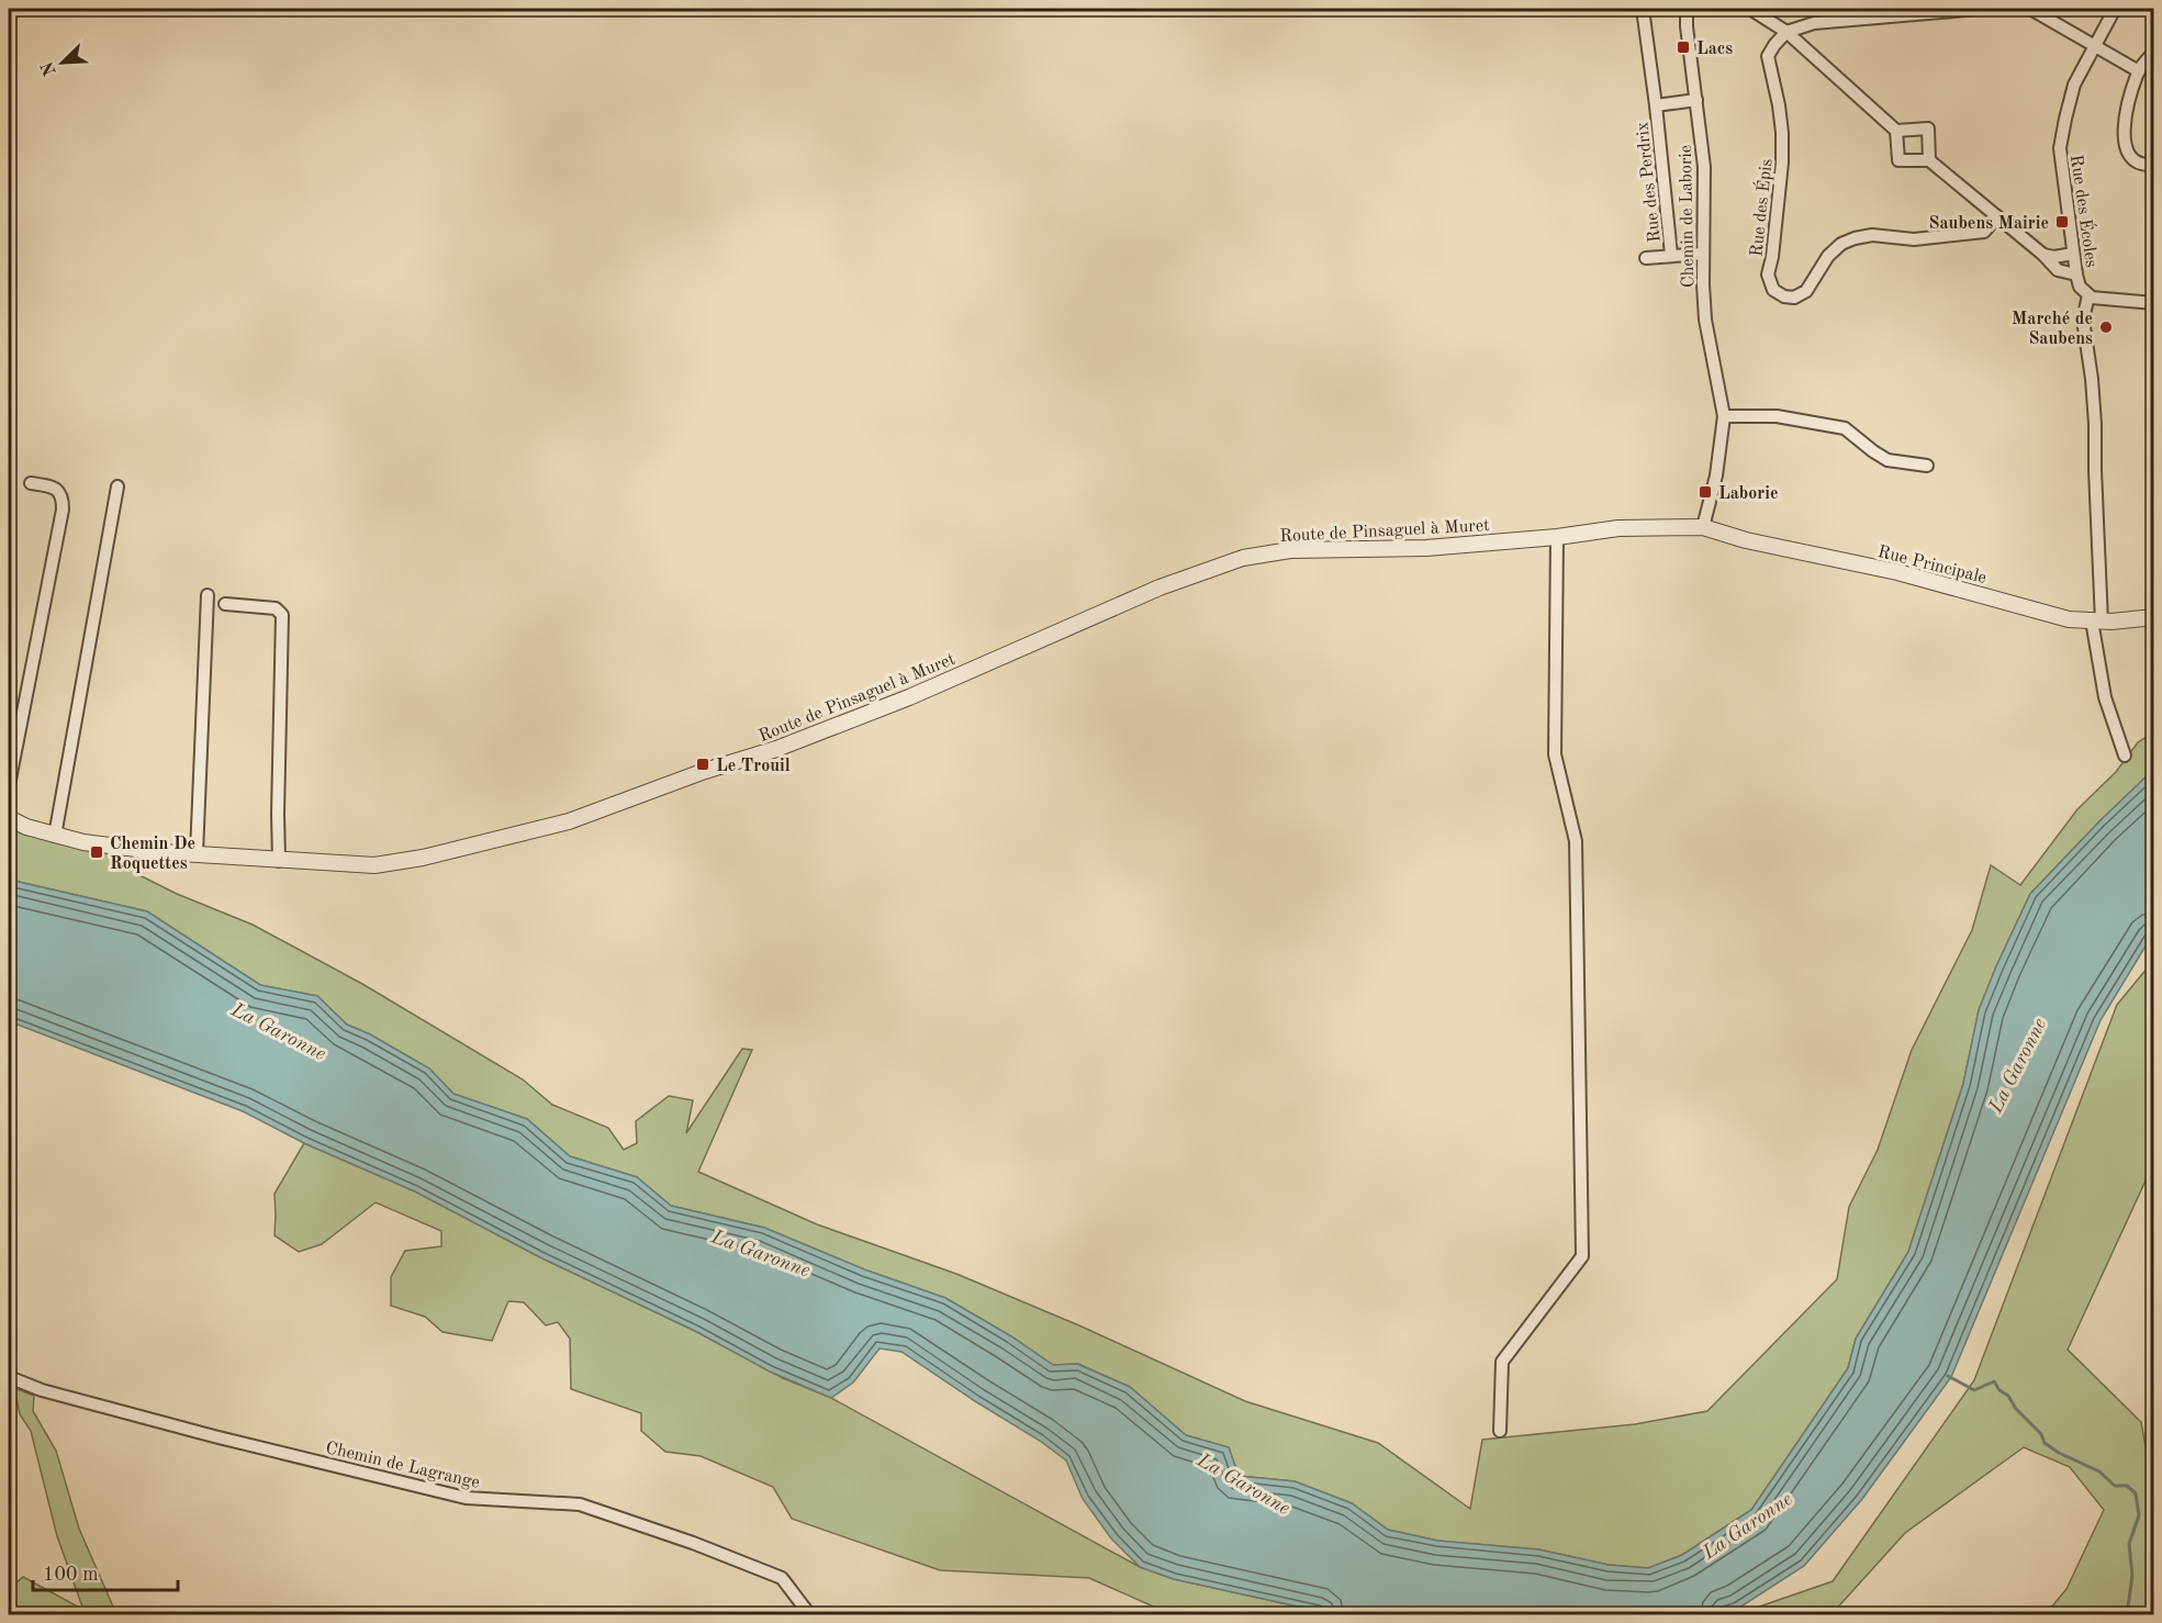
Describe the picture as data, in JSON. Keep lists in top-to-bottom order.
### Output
{
  "streets": {
    "street": [
      "Rue des Perdrix",
      "Rue des Épis",
      "Rue des Écoles",
      "Chemin de Laborie",
      "Route de Pinsaguel à Muret",
      "Rue Principale",
      "Chemin de Lagrange"
    ]
  },
  "crossings": [
    ["Rue des Perdrix", "Chemin de Laborie"],
    ["Rue des Écoles", "Rue Principale"],
    ["Chemin de Laborie", "Rue Principale"]
  ],
  "water": ["La Garonne"],
  "places": {
    "transit": [
      "Lacs",
      "Saubens Mairie",
      "Laborie",
      "Le Trouil",
      "Chemin De Roquettes"
    ],
    "other": ["Marché de Saubens"]
  },
  "scale_bar": "100 m",
  "north": "bottom left"
}
